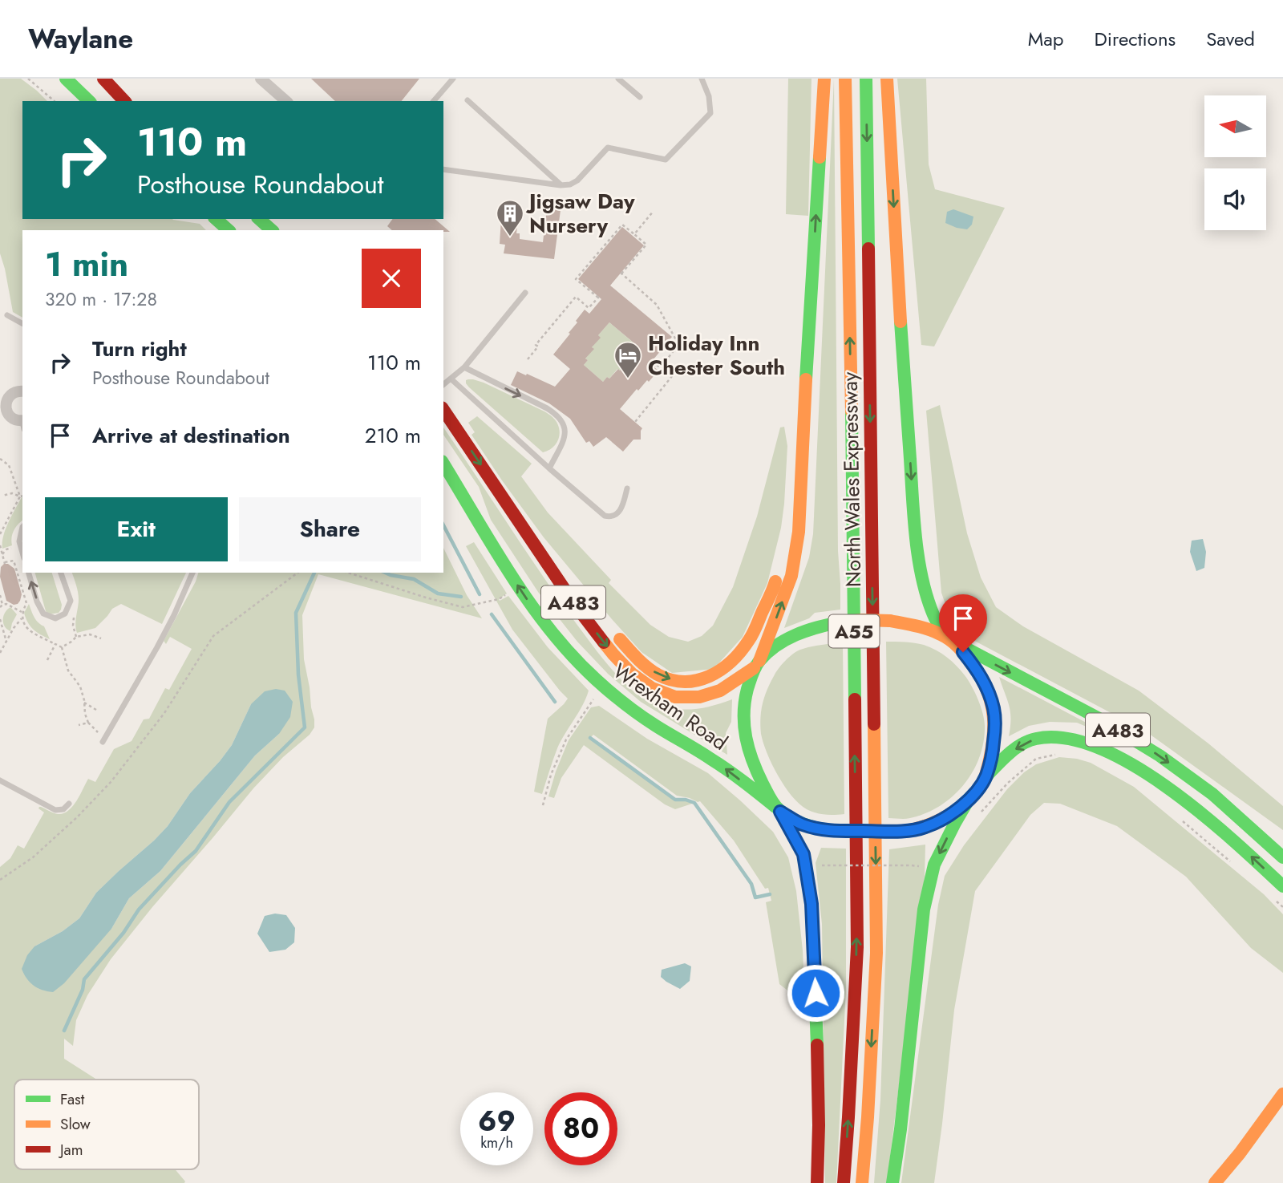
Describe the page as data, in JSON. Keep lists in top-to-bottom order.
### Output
{
  "streets": {
    "main road": [
      "North Wales Expressway",
      "A483",
      "A55",
      "Wrexham Road"
    ]
  },
  "crossings": [
    ["A483", "Wrexham Road"]
  ],
  "places": {
    "building": ["Jigsaw Day Nursery"],
    "hotel": ["Holiday Inn Chester South"]
  },
  "legend": ["Fast", "Slow", "Jam"],
  "north": "left",
  "page": {
    "header": "Waylane",
    "nav": ["Map", "Directions", "Saved"],
    "turn": ["110 m", "Posthouse Roundabout"],
    "heading": ["1 min", "320 m · 17:28"],
    "list": [
      {
        "name": "Turn right",
        "note": "Posthouse Roundabout",
        "value": "110 m"
      },
      {
        "name": "Arrive at destination",
        "value": "210 m"
      }
    ],
    "buttons": ["Exit", "Share"],
    "speed": "69 km/h",
    "limit": "80"
  }
}
